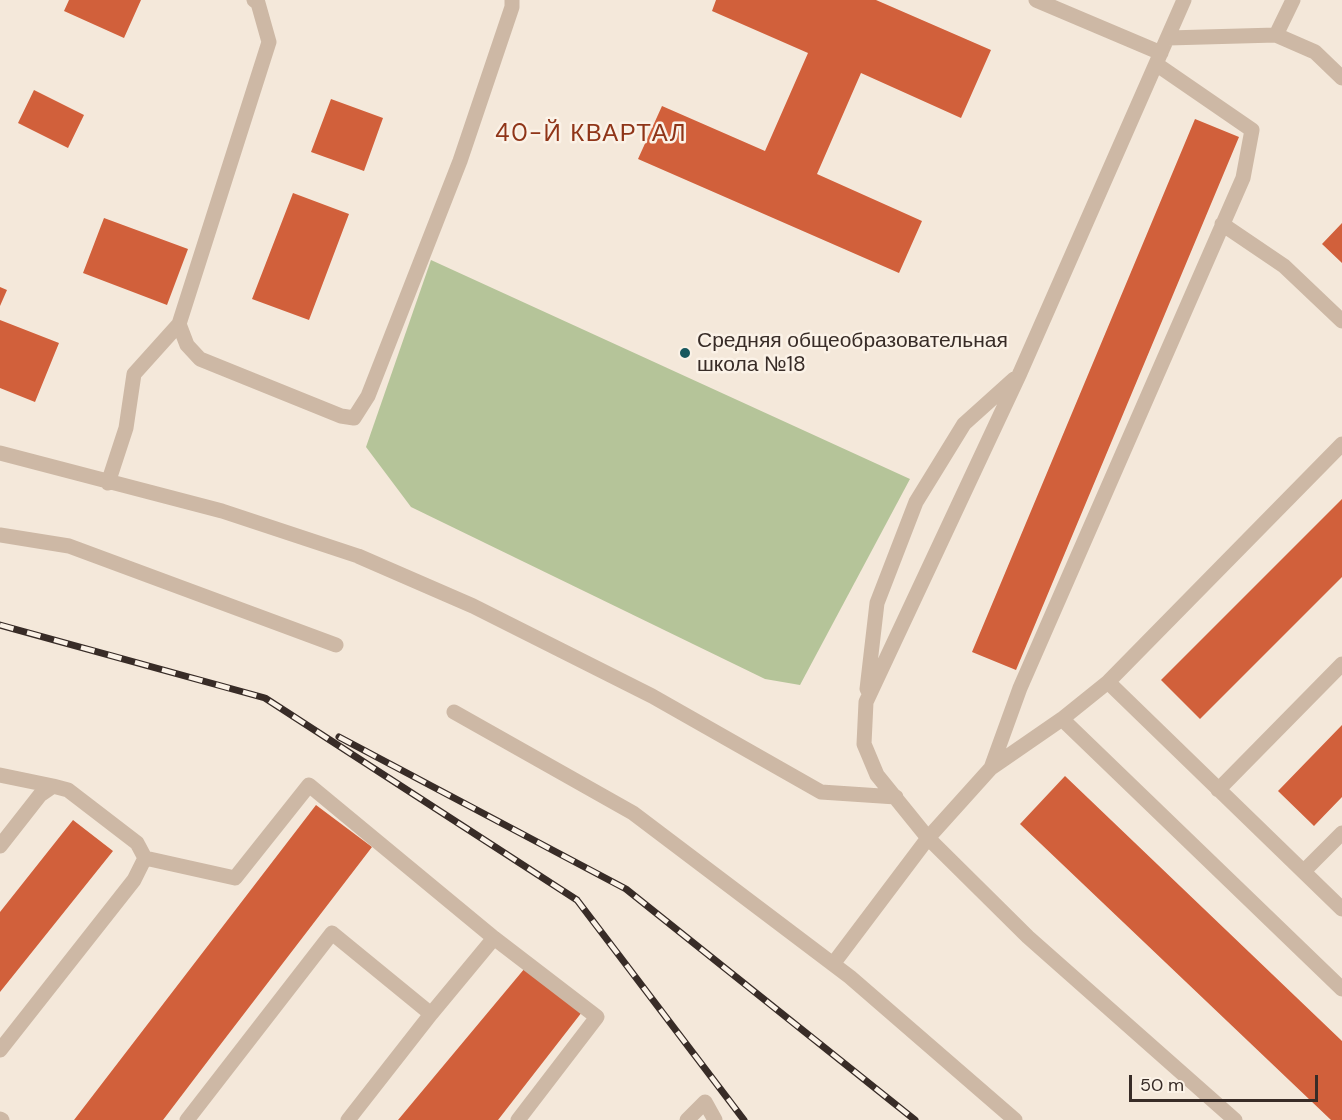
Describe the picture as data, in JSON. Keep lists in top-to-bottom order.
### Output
{
  "districts": ["40-Й КВАРТАЛ"],
  "places": ["Средняя общеобразовательная школа №18"],
  "scale_bar": "50 m"
}
